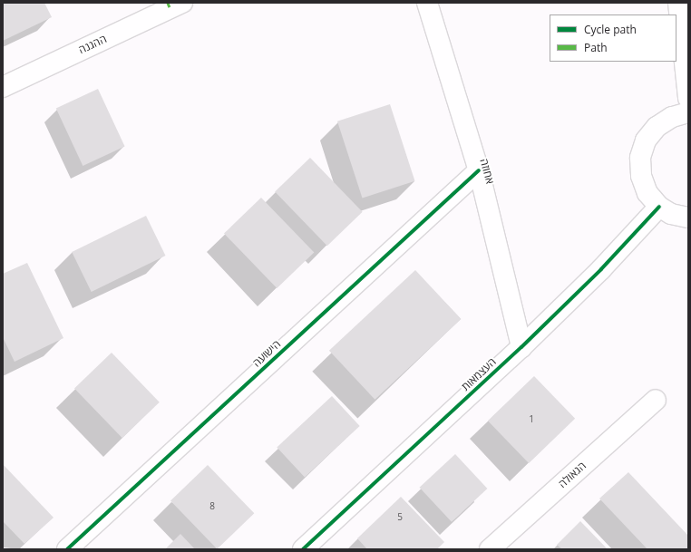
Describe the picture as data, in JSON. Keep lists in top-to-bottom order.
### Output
{
  "streets": {
    "street": [
      "ההגנה",
      "אחוזה",
      "הישועה",
      "העצמאות",
      "הגאולה"
    ]
  },
  "crossings": [
    ["אחוזה", "הישועה"],
    ["אחוזה", "העצמאות"]
  ],
  "house_numbers": ["1", "8", "5"],
  "legend": ["Cycle path", "Path"]
}
